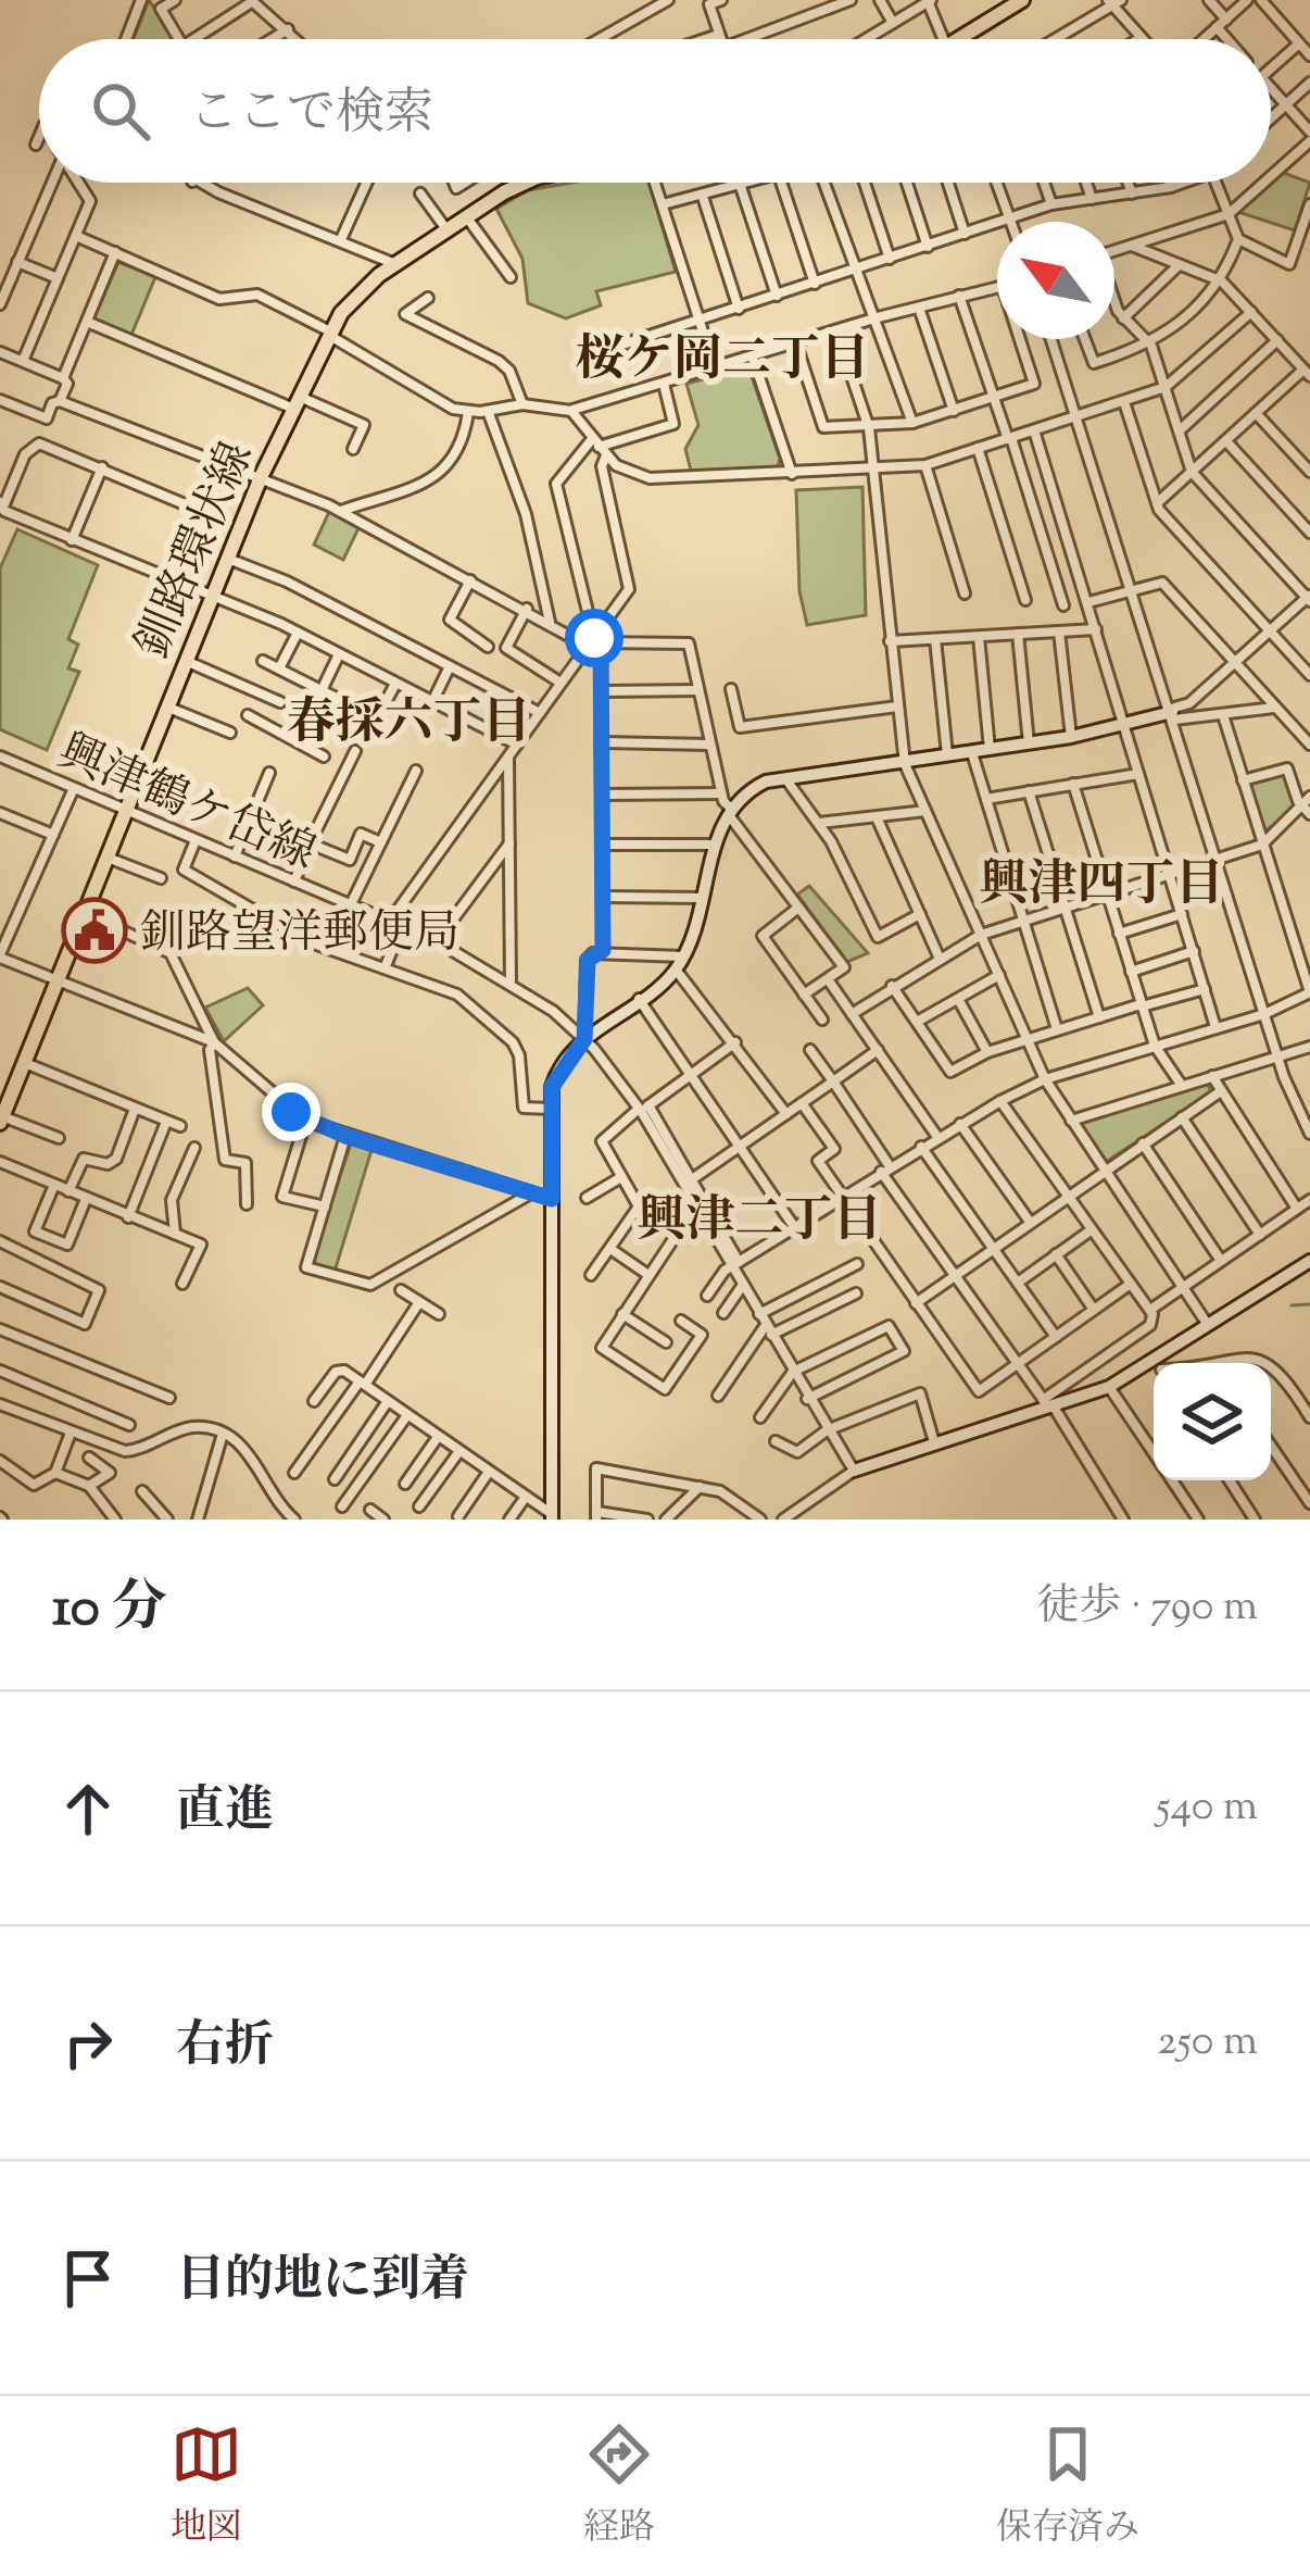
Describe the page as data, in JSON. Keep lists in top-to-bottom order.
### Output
{
  "streets": {
    "main road": ["釧路環状線"],
    "street": ["興津鶴ケ岱線"]
  },
  "crossings": [
    ["釧路環状線", "興津鶴ケ岱線"]
  ],
  "districts": [
    "桜ケ岡二丁目",
    "春採六丁目",
    "興津四丁目",
    "興津二丁目"
  ],
  "places": {
    "public building": ["釧路望洋郵便局"]
  },
  "north": "top left",
  "page": {
    "search": "ここで検索",
    "heading": ["10 分", "徒歩 · 790 m"],
    "list": [
      ["直進", "540 m"],
      ["右折", "250 m"],
      "目的地に到着"
    ],
    "nav": ["地図", "経路", "保存済み"]
  }
}
